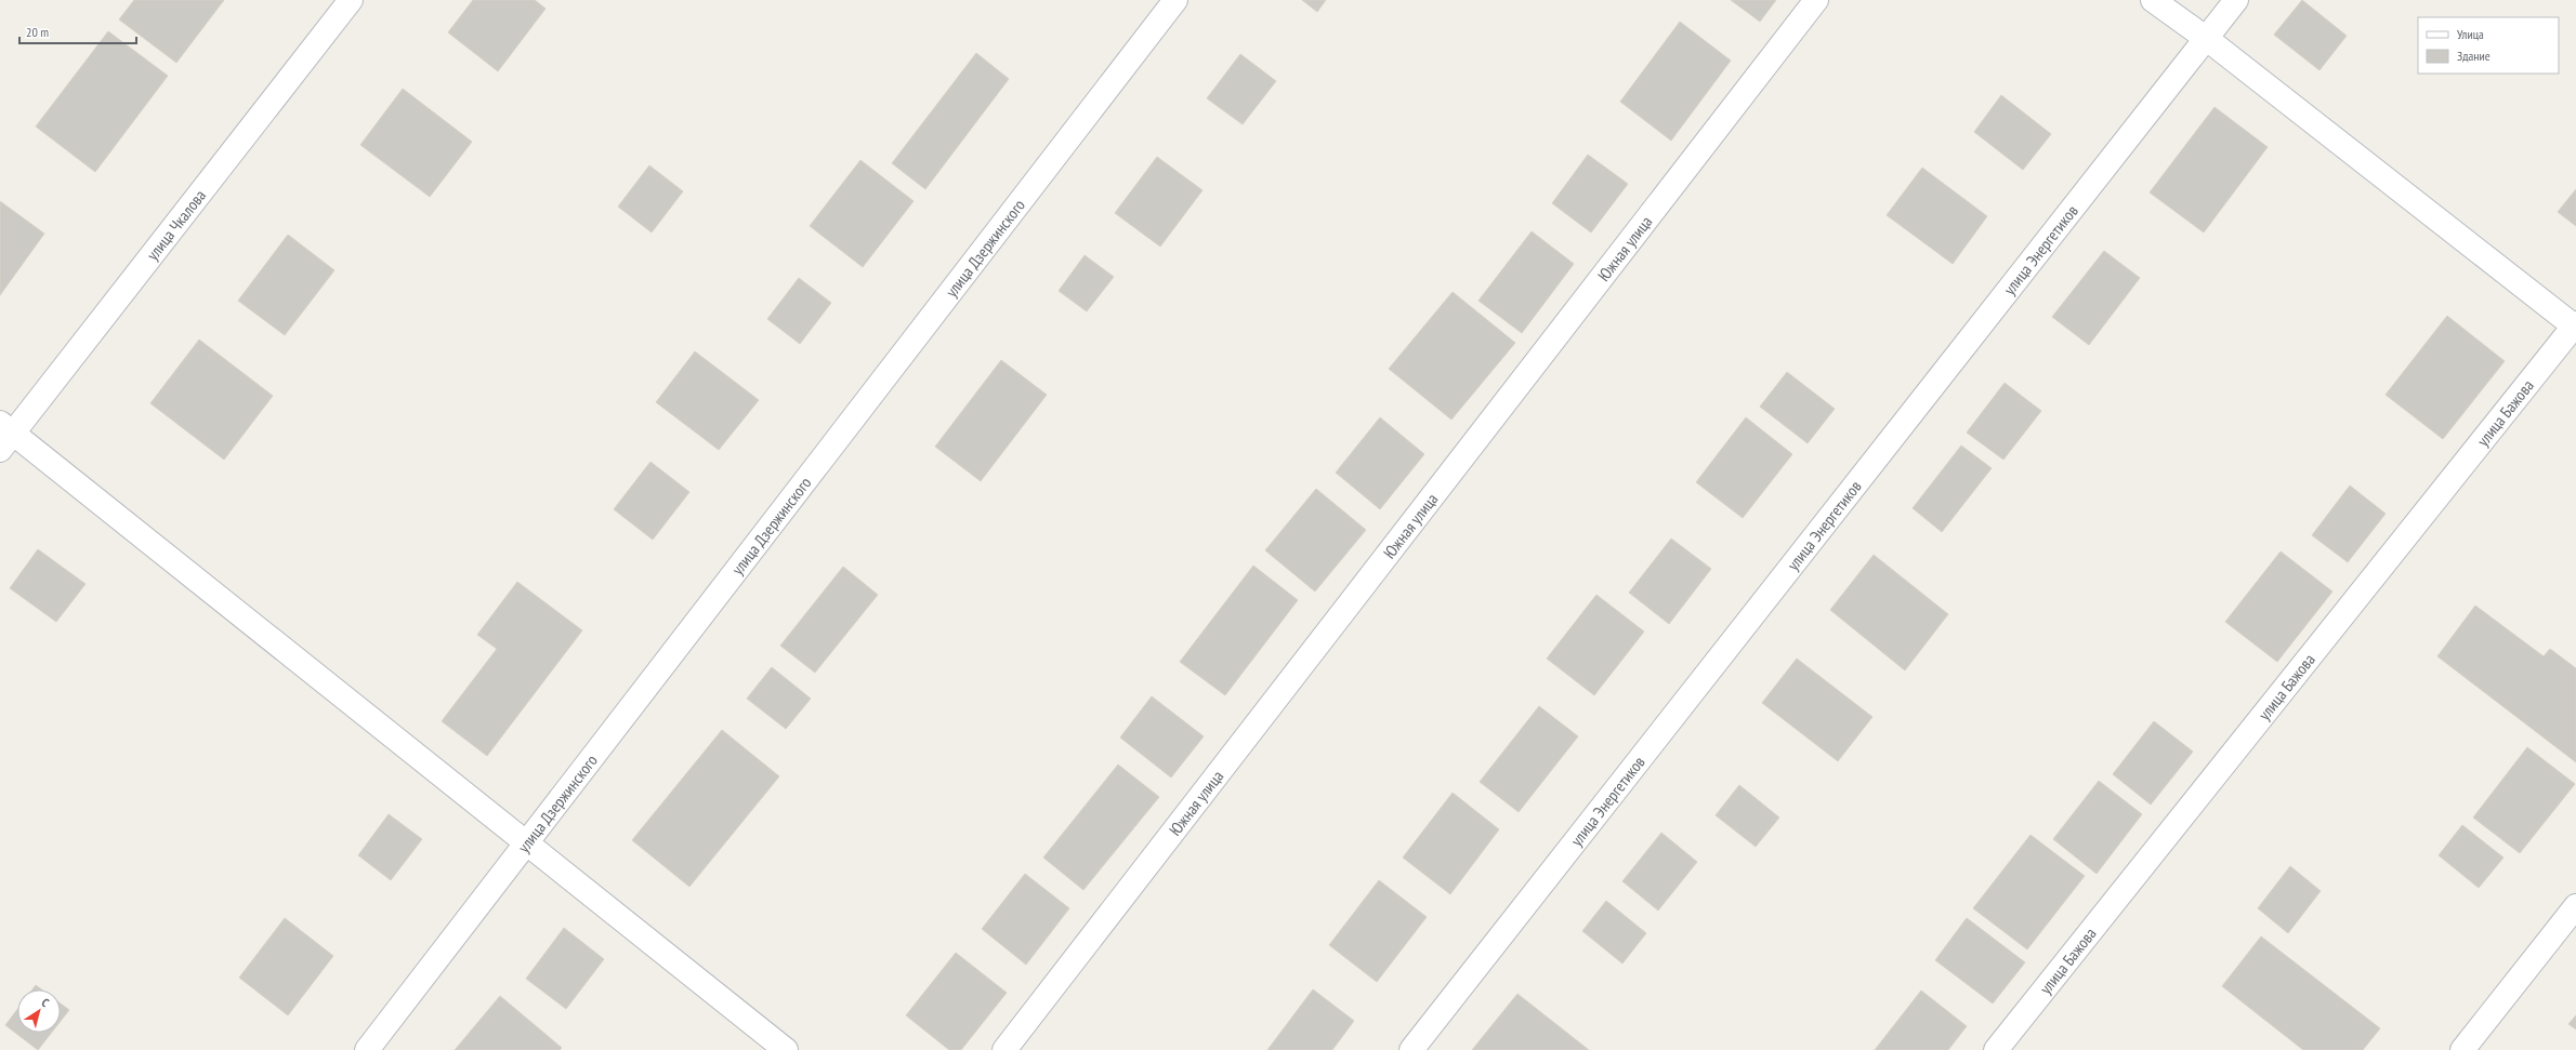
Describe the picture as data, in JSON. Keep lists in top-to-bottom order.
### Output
{
  "streets": {
    "street": [
      "улица Чкалова",
      "улица Дзержинского",
      "Южная улица",
      "улица Энергетиков",
      "улица Бажова"
    ]
  },
  "legend": ["Улица", "Здание"],
  "scale_bar": "20 m",
  "north": "top right"
}
